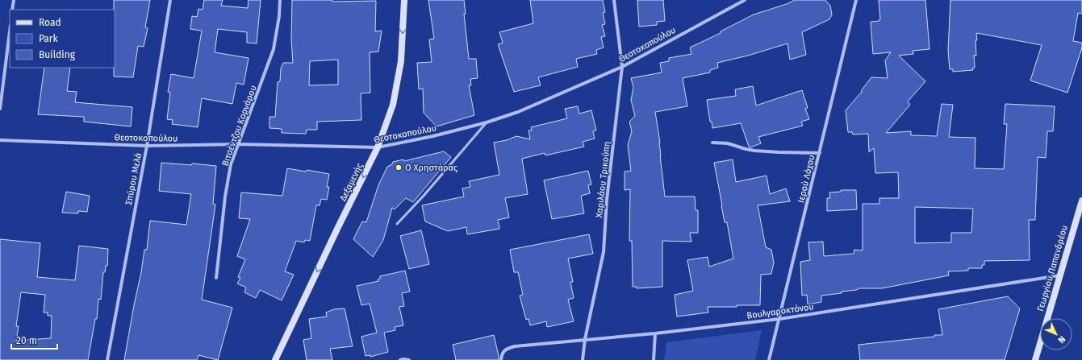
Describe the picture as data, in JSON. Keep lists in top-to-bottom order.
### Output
{
  "streets": {
    "main road": ["Δεξαμενής", "Γεωργίου Παπανδρέου"],
    "street": [
      "Θεοτοκοπούλου",
      "Βιτσέντζου Κορνάρου",
      "Σπύρου Μελά",
      "Ιερού Λόχου",
      "Χαριλάου Τρικούπη",
      "Βουλγαροκτόνου"
    ]
  },
  "crossings": [
    ["Θεοτοκοπούλου", "Βιτσέντζου Κορνάρου"],
    ["Θεοτοκοπούλου", "Σπύρου Μελά"],
    ["Θεοτοκοπούλου", "Χαριλάου Τρικούπη"],
    ["Θεοτοκοπούλου", "Δεξαμενής"],
    ["Ιερού Λόχου", "Βουλγαροκτόνου"],
    ["Χαριλάου Τρικούπη", "Βουλγαροκτόνου"],
    ["Γεωργίου Παπανδρέου", "Βουλγαροκτόνου"]
  ],
  "one_way": ["Δεξαμενής"],
  "places": ["Ο Χρηστάρας"],
  "legend": ["Road", "Park", "Building"],
  "scale_bar": "20 m",
  "north": "bottom right"
}
